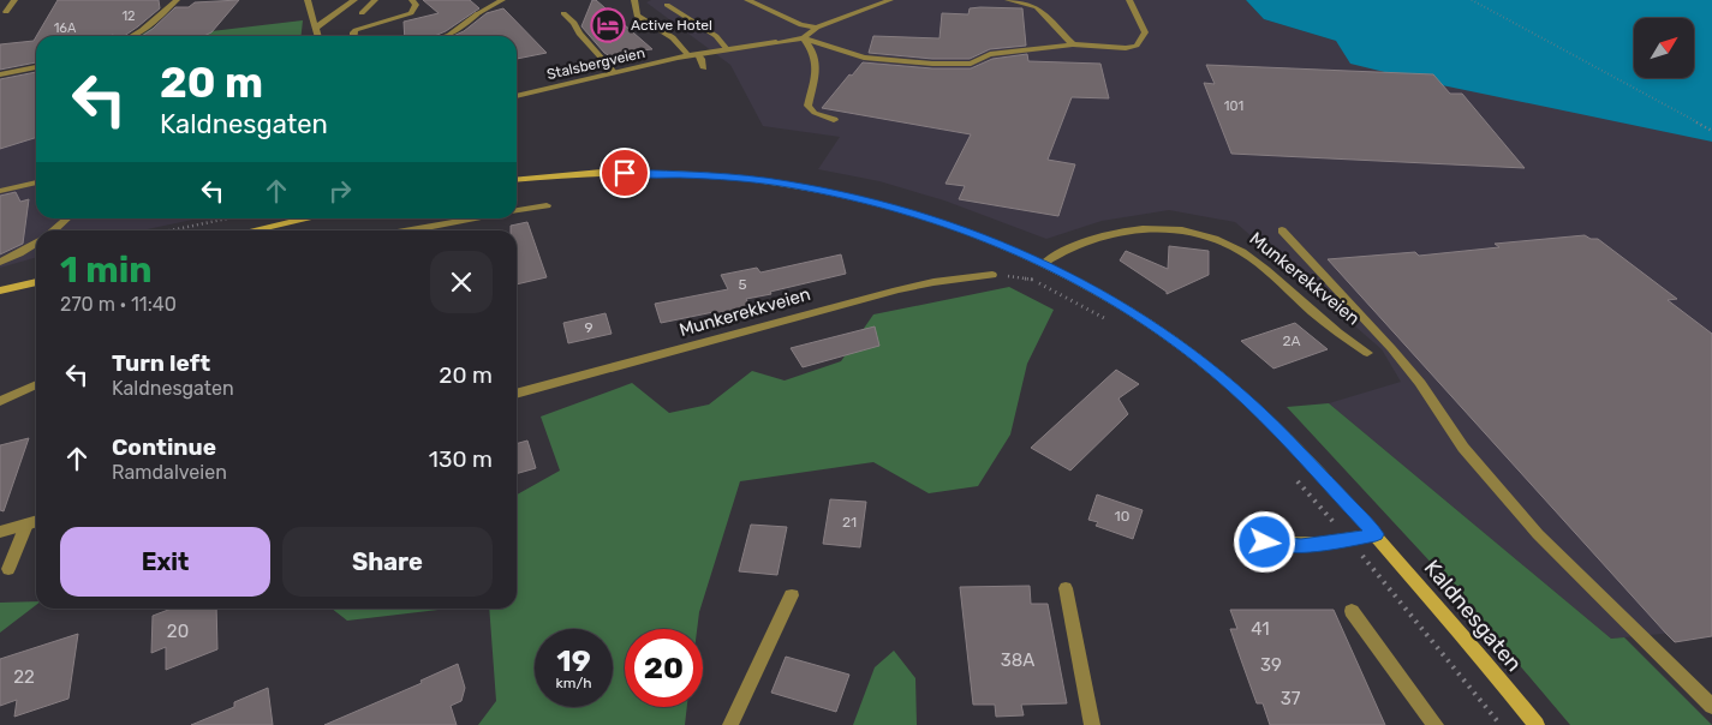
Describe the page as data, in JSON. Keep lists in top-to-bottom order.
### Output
{
  "streets": {
    "main road": ["Kaldnesgaten"],
    "street": ["Stalsbergveien", "Munkerekkveien"]
  },
  "crossings": [
    ["Munkerekkveien", "Kaldnesgaten"]
  ],
  "places": {
    "hotel": ["Active Hotel"]
  },
  "house_numbers": [
    "12",
    "16A",
    "101",
    "5",
    "9",
    "2A",
    "10",
    "21",
    "41",
    "20",
    "38A",
    "39",
    "22",
    "37"
  ],
  "north": "top right",
  "page": {
    "turn": ["20 m", "Kaldnesgaten"],
    "heading": ["1 min", "270 m · 11:40"],
    "list": [
      {
        "name": "Turn left",
        "note": "Kaldnesgaten",
        "value": "20 m"
      },
      {
        "name": "Continue",
        "note": "Ramdalveien",
        "value": "130 m"
      }
    ],
    "buttons": ["Exit", "Share"],
    "speed": "19 km/h",
    "limit": "20"
  }
}
